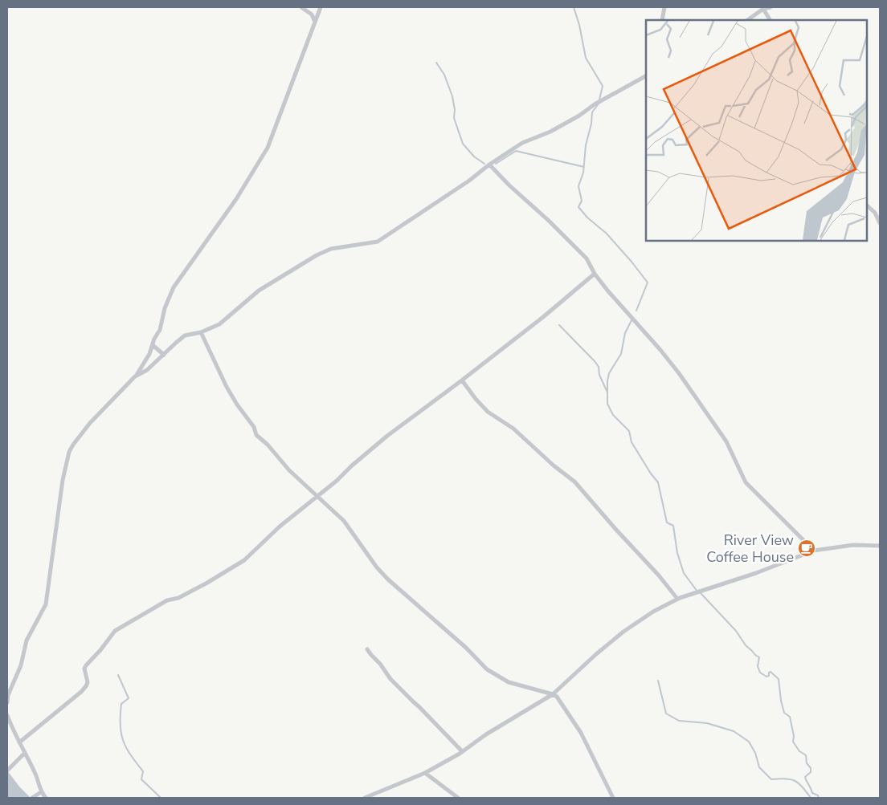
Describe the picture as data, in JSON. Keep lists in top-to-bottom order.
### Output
{
  "places": {
    "cafe": ["River View Coffee House"]
  }
}
